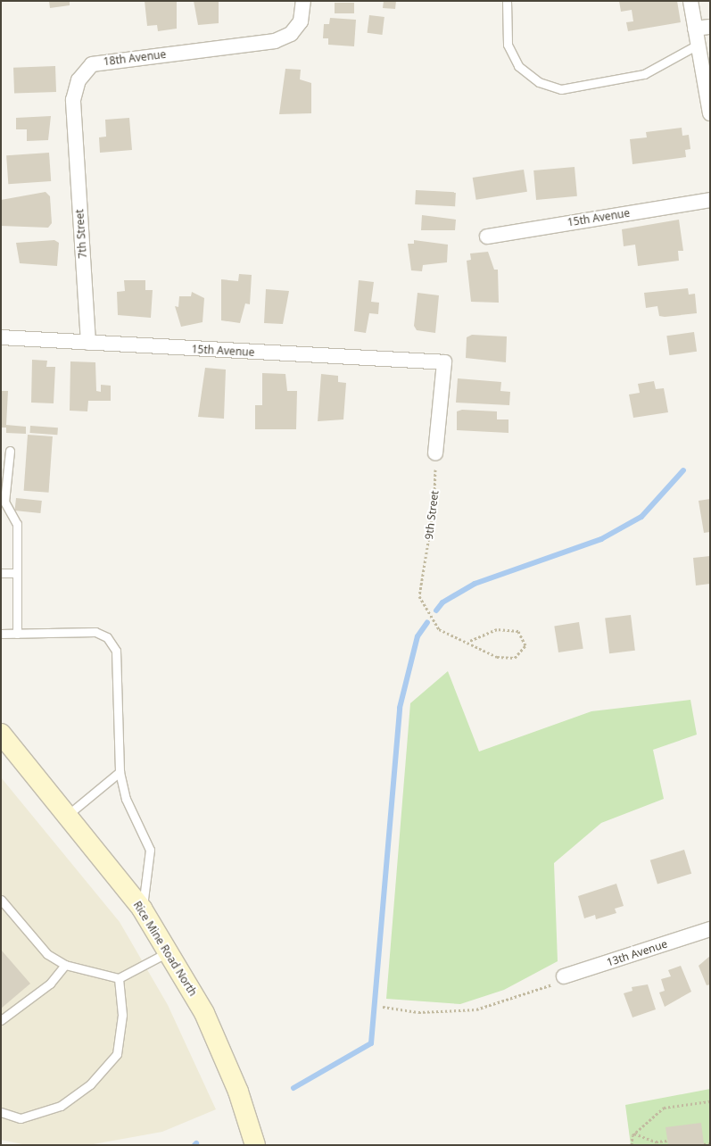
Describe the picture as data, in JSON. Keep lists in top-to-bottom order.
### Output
{
  "streets": {
    "main road": ["Rice Mine Road North"],
    "street": [
      "18th Avenue",
      "15th Avenue",
      "7th Street",
      "13th Avenue"
    ],
    "path": ["9th Street"]
  },
  "crossings": [
    ["18th Avenue", "7th Street"],
    ["15th Avenue", "7th Street"],
    ["15th Avenue", "9th Street"]
  ]
}
